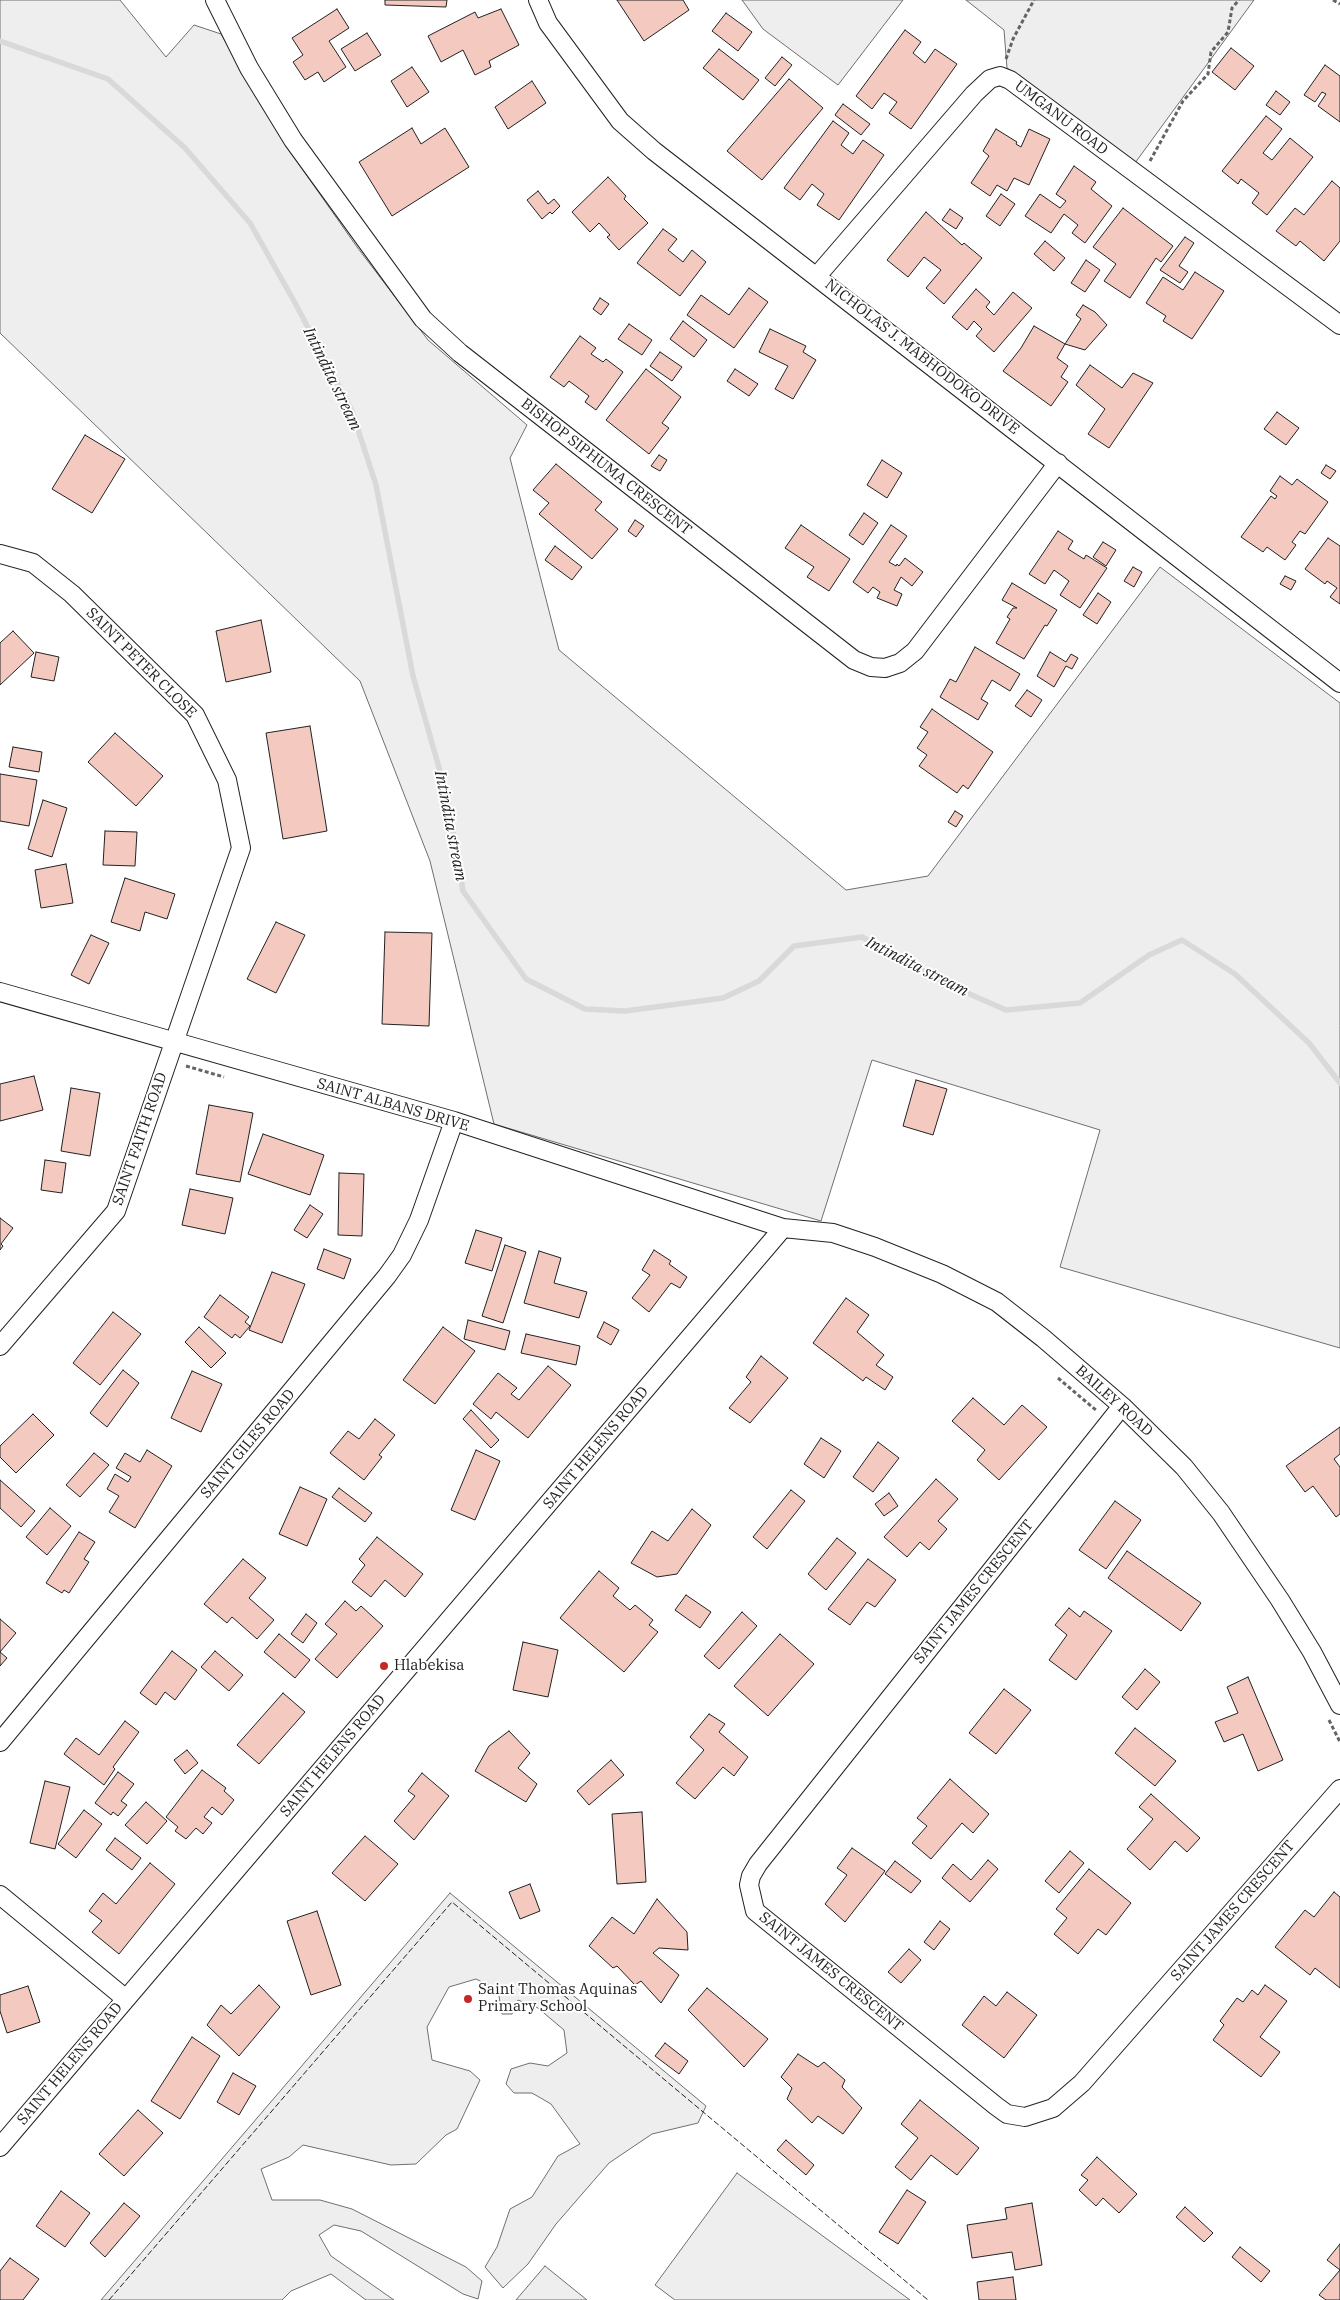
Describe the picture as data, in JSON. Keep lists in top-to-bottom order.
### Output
{
  "streets": {
    "street": [
      "UMGANU ROAD",
      "NICHOLAS J. MABHODOKO DRIVE",
      "BISHOP SIPHUMA CRESCENT",
      "SAINT PETER CLOSE",
      "SAINT ALBANS DRIVE",
      "SAINT FAITH ROAD",
      "BAILEY ROAD",
      "SAINT GILES ROAD",
      "SAINT HELENS ROAD",
      "SAINT JAMES CRESCENT"
    ]
  },
  "crossings": [
    ["UMGANU ROAD", "NICHOLAS J. MABHODOKO DRIVE"],
    ["NICHOLAS J. MABHODOKO DRIVE", "BISHOP SIPHUMA CRESCENT"],
    ["SAINT PETER CLOSE", "SAINT ALBANS DRIVE"],
    ["SAINT PETER CLOSE", "SAINT FAITH ROAD"],
    ["SAINT ALBANS DRIVE", "SAINT FAITH ROAD"],
    ["SAINT ALBANS DRIVE", "BAILEY ROAD"],
    ["SAINT ALBANS DRIVE", "SAINT GILES ROAD"],
    ["SAINT ALBANS DRIVE", "SAINT HELENS ROAD"],
    ["BAILEY ROAD", "SAINT HELENS ROAD"],
    ["BAILEY ROAD", "SAINT JAMES CRESCENT"]
  ],
  "water": ["Intindita stream"],
  "places": ["Hlabekisa", "Saint Thomas Aquinas Primary School"]
}
